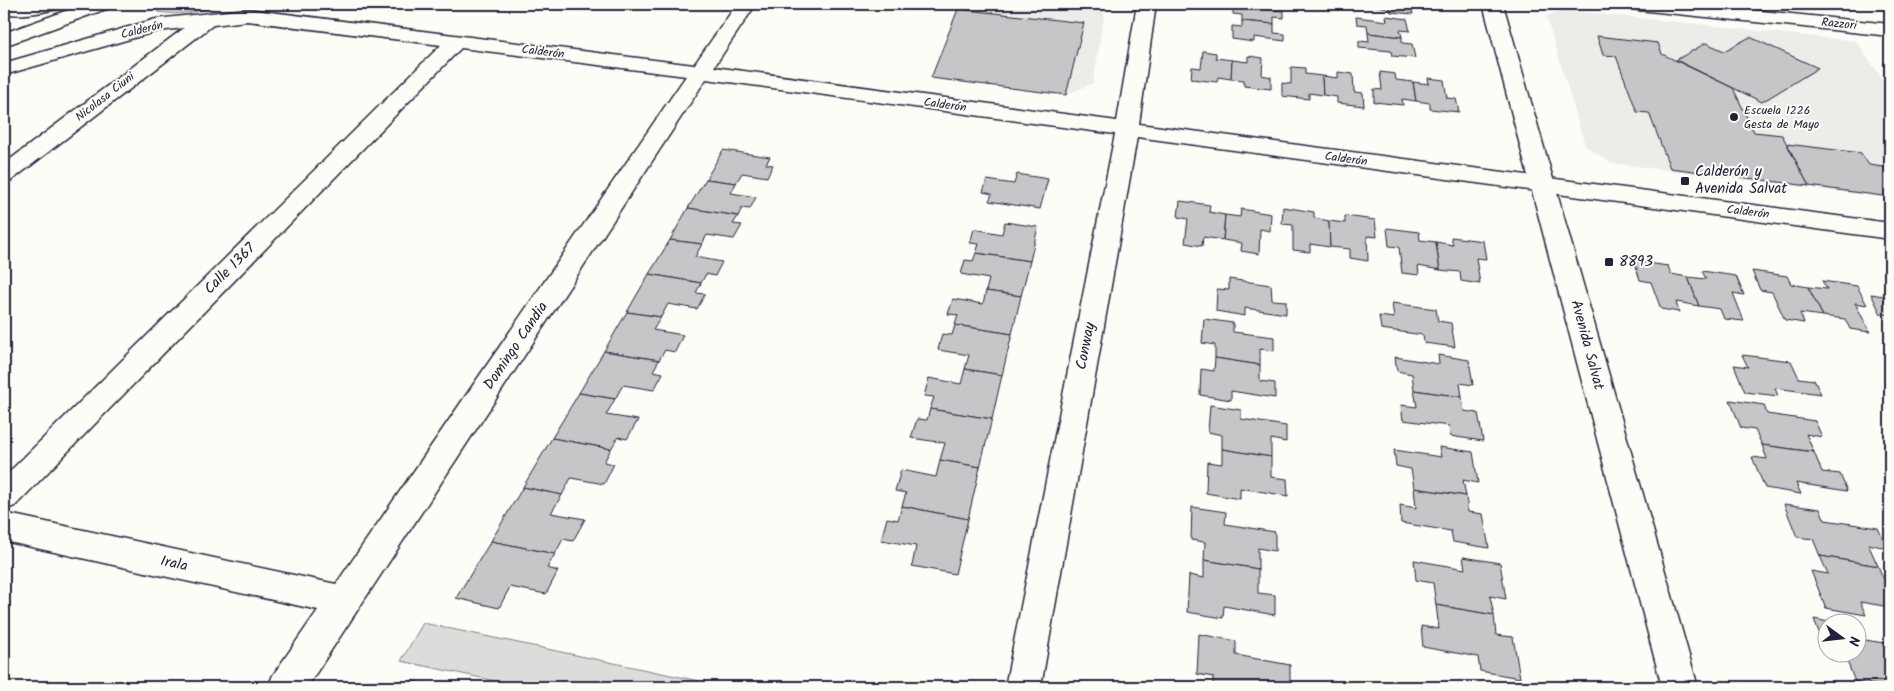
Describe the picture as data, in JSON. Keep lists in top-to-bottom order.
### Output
{
  "streets": {
    "main road": [
      "Razzori",
      "Calderón",
      "Nicolasa Ciuni",
      "Calle 1367",
      "Avenida Salvat",
      "Domingo Candia",
      "Conway",
      "Irala"
    ]
  },
  "crossings": [
    ["Calderón", "Nicolasa Ciuni"],
    ["Calderón", "Calle 1367"],
    ["Calderón", "Avenida Salvat"],
    ["Calderón", "Domingo Candia"],
    ["Calderón", "Conway"],
    ["Domingo Candia", "Irala"]
  ],
  "places": {
    "other": ["Escuela 1226 Gesta de Mayo"],
    "transit": ["Calderón y Avenida Salvat", "8893"]
  },
  "north": "right"
}
